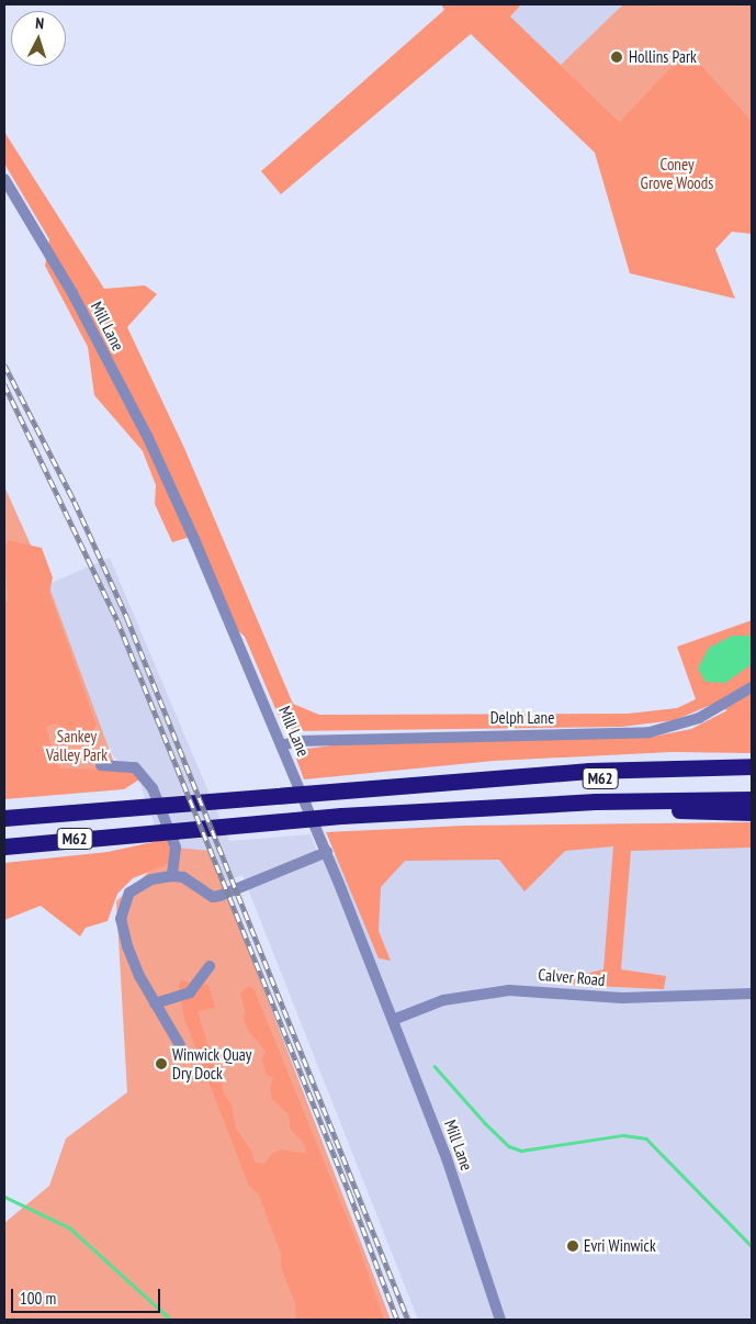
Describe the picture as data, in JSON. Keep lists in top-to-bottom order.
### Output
{
  "streets": {
    "highway": ["M62"],
    "street": ["Mill Lane", "Delph Lane", "Calver Road"]
  },
  "crossings": [
    ["Mill Lane", "Delph Lane"],
    ["Mill Lane", "Calver Road"]
  ],
  "parks": ["Coney Grove Woods", "Sankey Valley Park"],
  "places": ["Hollins Park", "Winwick Quay Dry Dock", "Evri Winwick"],
  "scale_bar": "100 m",
  "north": "top"
}
